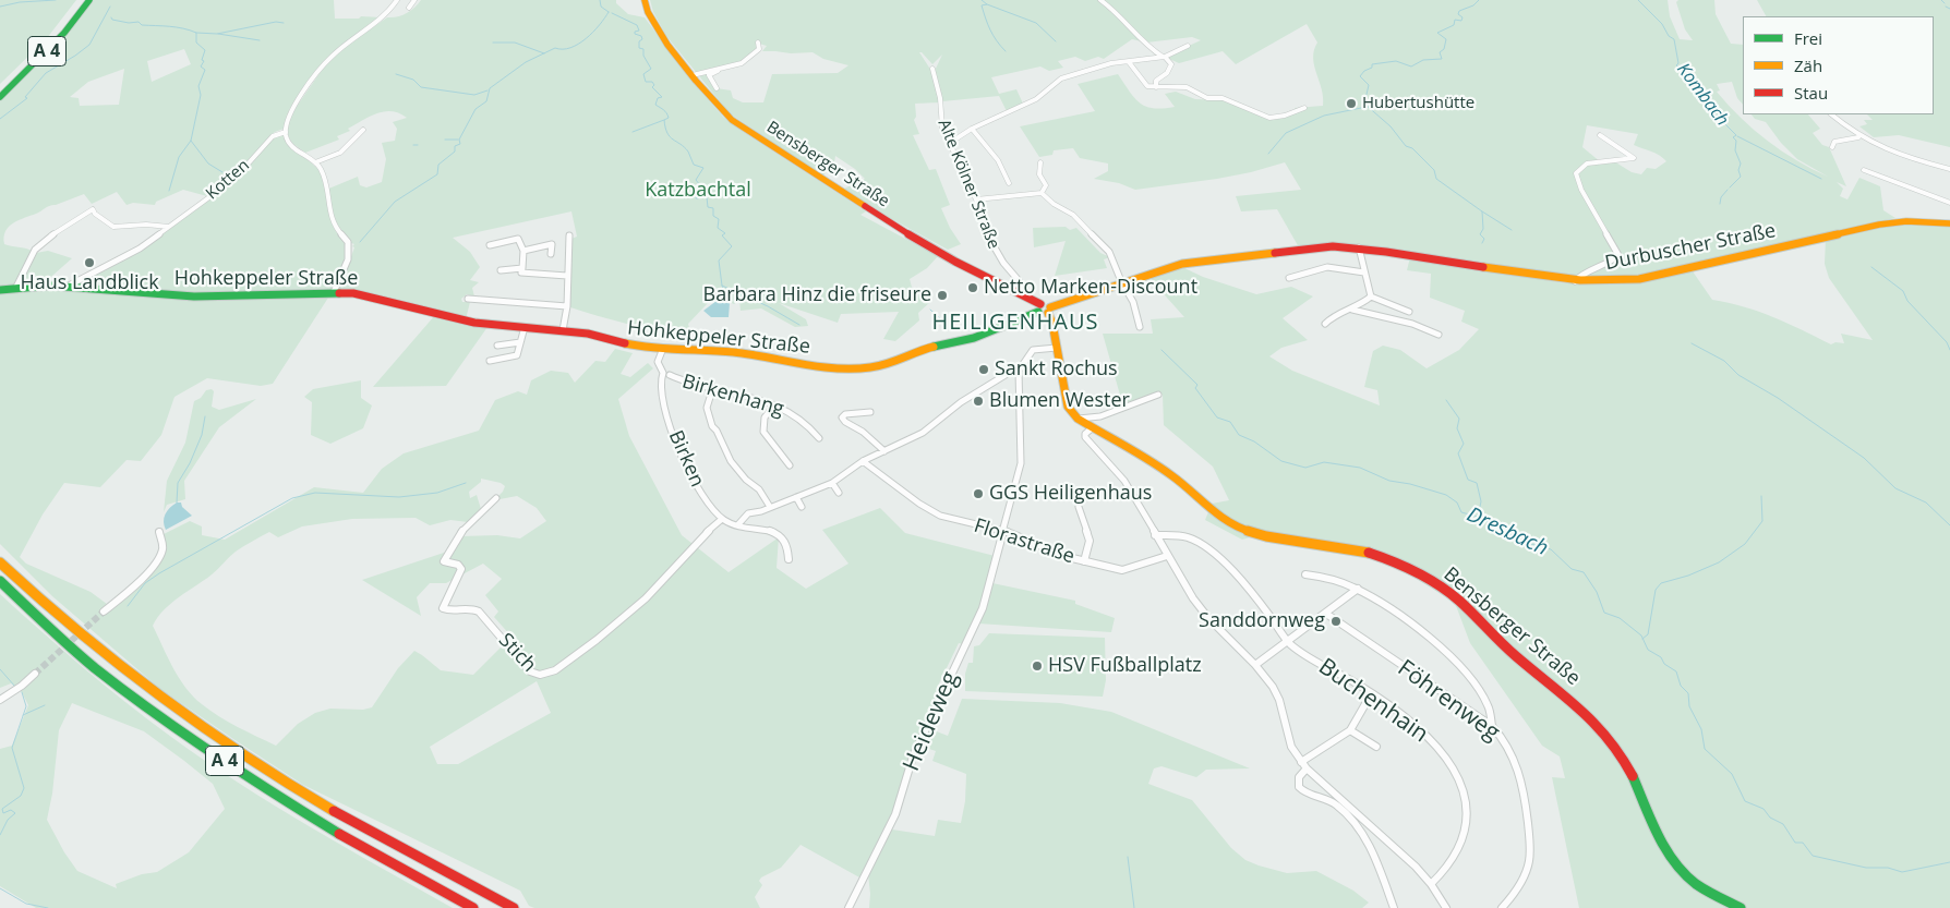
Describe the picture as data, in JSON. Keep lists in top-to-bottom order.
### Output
{
  "streets": {
    "main road": [
      "A 4",
      "Bensberger Straße",
      "Durbuscher Straße",
      "Hohkeppeler Straße"
    ],
    "street": [
      "Kotten",
      "Alte Kölner Straße",
      "Birkenhang",
      "Birken",
      "Florastraße",
      "Stich",
      "Buchenhain",
      "Föhrenweg",
      "Heideweg"
    ]
  },
  "crossings": [
    ["Bensberger Straße", "Alte Kölner Straße"],
    ["Bensberger Straße", "Hohkeppeler Straße"],
    ["Kotten", "Hohkeppeler Straße"],
    ["Hohkeppeler Straße", "Birken"],
    ["Birkenhang", "Birken"],
    ["Birken", "Stich"],
    ["Florastraße", "Heideweg"]
  ],
  "districts": ["HEILIGENHAUS"],
  "water": ["Kombach", "Dresbach"],
  "parks": ["Katzbachtal"],
  "places": [
    "Hubertushütte",
    "Haus Landblick",
    "Netto Marken-Discount",
    "Barbara Hinz die friseure",
    "Sankt Rochus",
    "Blumen Wester",
    "GGS Heiligenhaus",
    "Sanddornweg",
    "HSV Fußballplatz"
  ],
  "legend": ["Frei", "Zäh", "Stau"]
}
